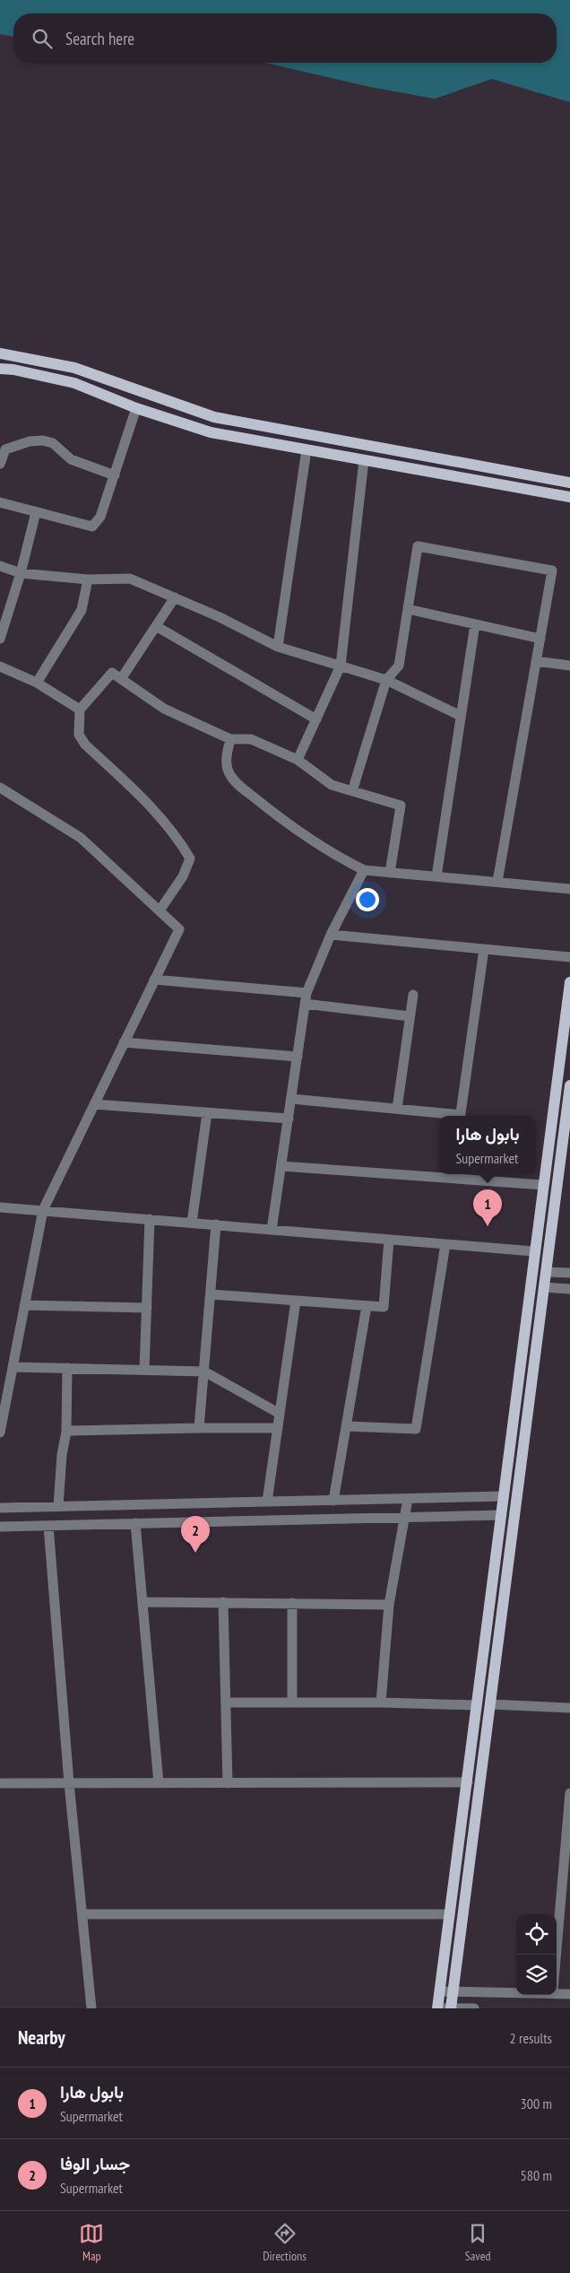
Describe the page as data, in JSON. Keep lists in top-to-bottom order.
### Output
{
  "page": {
    "search": "Search here",
    "popup": ["بابول هارا", "Supermarket"],
    "pins": ["1", "2"],
    "heading": ["Nearby", "2 results"],
    "list": [
      {
        "mark": "1",
        "name": "بابول هارا",
        "note": "Supermarket",
        "value": "300 m"
      },
      {
        "mark": "2",
        "name": "جسار الوفا",
        "note": "Supermarket",
        "value": "580 m"
      }
    ],
    "nav": ["Map", "Directions", "Saved"]
  }
}
